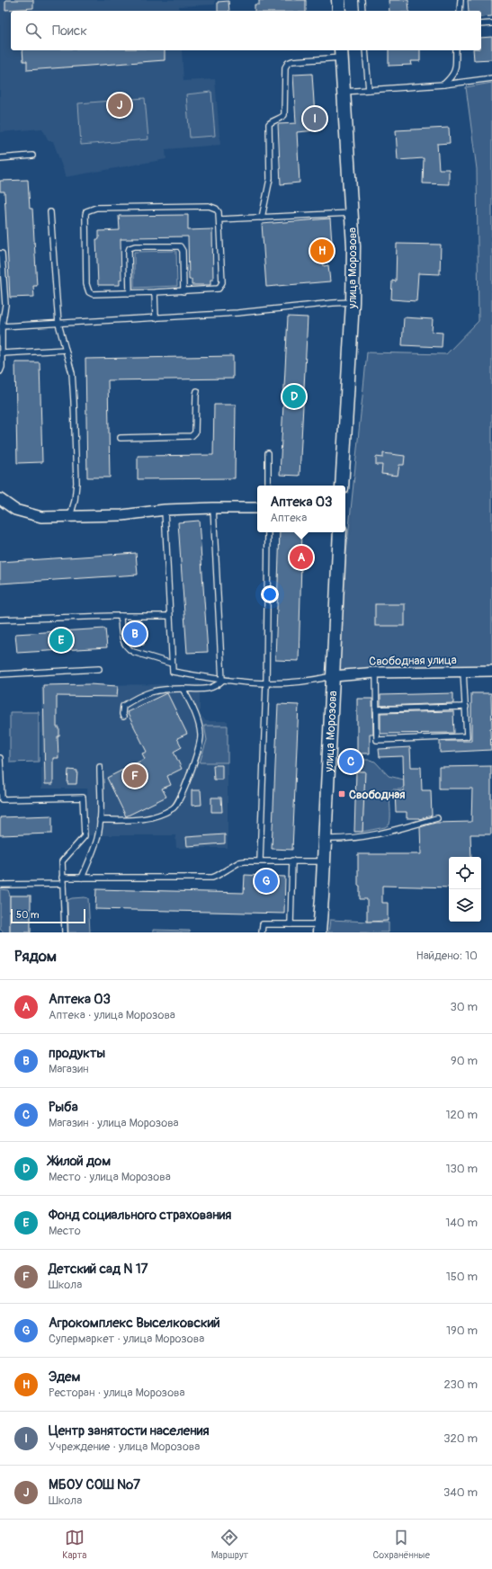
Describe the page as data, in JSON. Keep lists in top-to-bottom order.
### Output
{
  "streets": {
    "street": ["улица Морозова", "Свободная улица"]
  },
  "crossings": [
    ["улица Морозова", "Свободная улица"]
  ],
  "places": {
    "transit": ["Свободная"]
  },
  "scale_bar": "50 m",
  "page": {
    "search": "Поиск",
    "pins": [
      "J",
      "I",
      "H",
      "D",
      "A",
      "B",
      "E",
      "C",
      "F",
      "G"
    ],
    "popup": ["Аптека 03", "Аптека"],
    "scale": "50 m",
    "heading": ["Рядом", "Найдено: 10"],
    "list": [
      {
        "mark": "A",
        "name": "Аптека 03",
        "note": "Аптека · улица Морозова",
        "value": "30 m"
      },
      {
        "mark": "B",
        "name": "продукты",
        "note": "Магазин",
        "value": "90 m"
      },
      {
        "mark": "C",
        "name": "Рыба",
        "note": "Магазин · улица Морозова",
        "value": "120 m"
      },
      {
        "mark": "D",
        "name": "Жилой дом",
        "note": "Место · улица Морозова",
        "value": "130 m"
      },
      {
        "mark": "E",
        "name": "Фонд социального страхования",
        "note": "Место",
        "value": "140 m"
      },
      {
        "mark": "F",
        "name": "Детский сад N 17",
        "note": "Школа",
        "value": "150 m"
      },
      {
        "mark": "G",
        "name": "Агрокомплекс Выселковский",
        "note": "Супермаркет · улица Морозова",
        "value": "190 m"
      },
      {
        "mark": "H",
        "name": "Эдем",
        "note": "Ресторан · улица Морозова",
        "value": "230 m"
      },
      {
        "mark": "I",
        "name": "Центр занятости населения",
        "note": "Учреждение · улица Морозова",
        "value": "320 m"
      },
      {
        "mark": "J",
        "name": "МБОУ СОШ №7",
        "note": "Школа",
        "value": "340 m"
      }
    ],
    "nav": ["Карта", "Маршрут", "Сохранённые"]
  }
}
